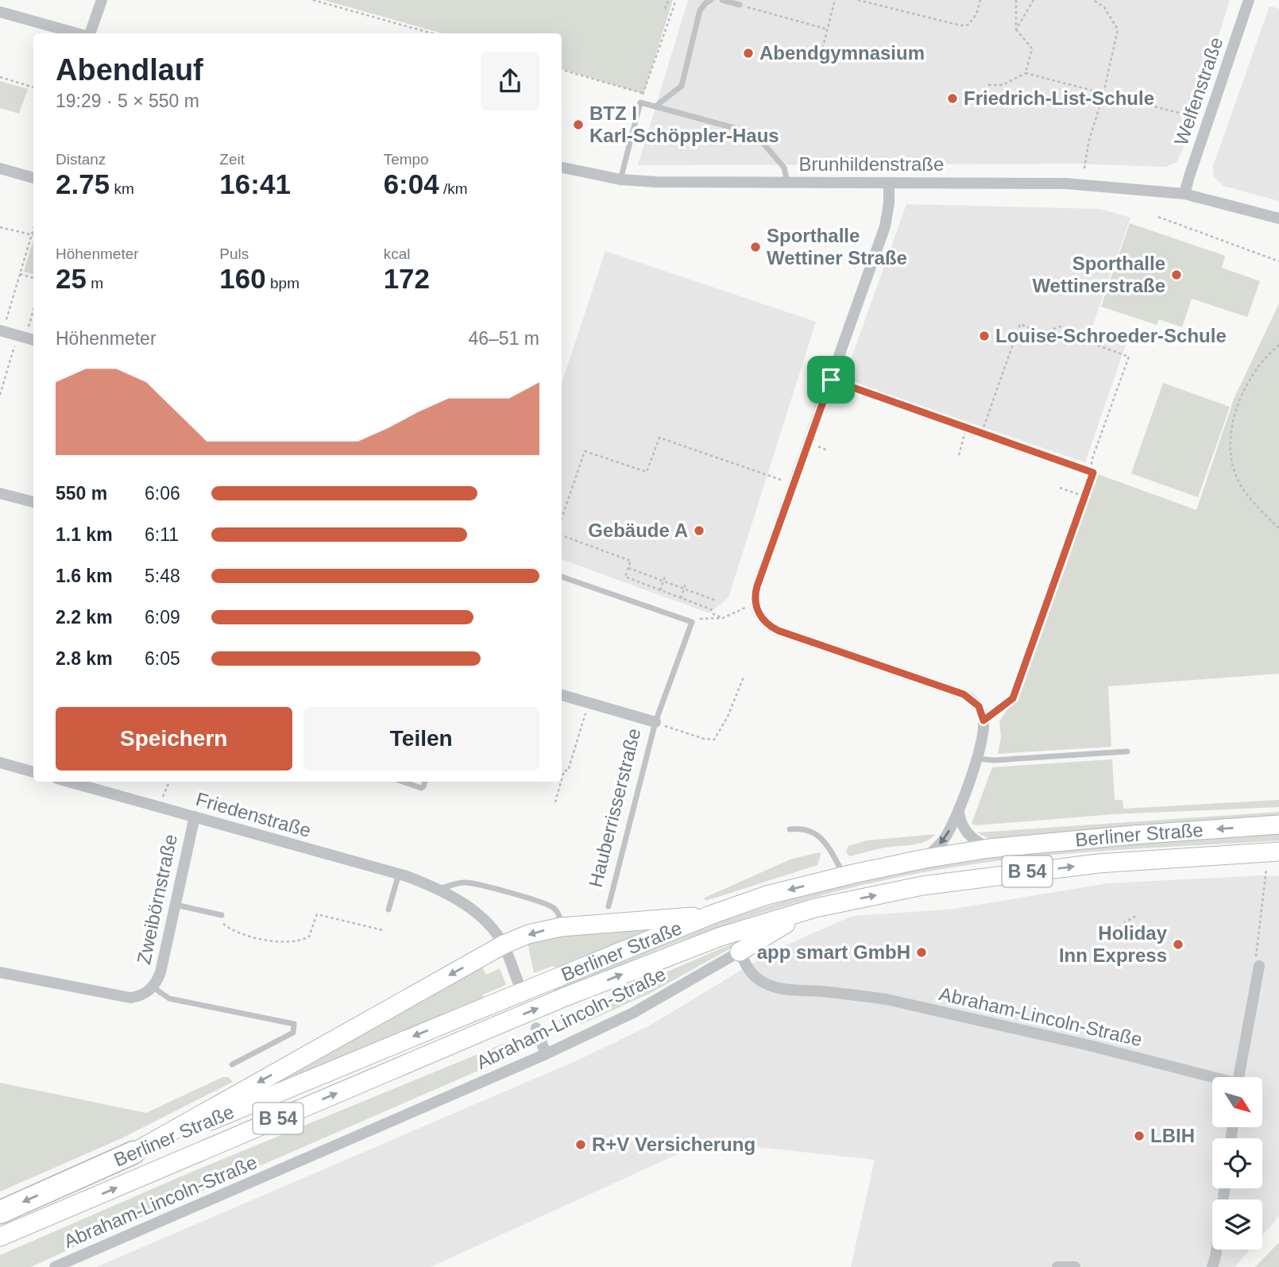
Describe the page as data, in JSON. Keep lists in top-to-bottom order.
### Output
{
  "streets": {
    "highway": ["Berliner Straße", "B 54"],
    "street": [
      "Welfenstraße",
      "Brunhildenstraße",
      "Hauberrisserstraße",
      "Friedenstraße",
      "Zweibörnstraße",
      "Abraham-Lincoln-Straße"
    ]
  },
  "crossings": [
    ["Welfenstraße", "Brunhildenstraße"],
    ["Friedenstraße", "Zweibörnstraße"]
  ],
  "places": [
    "Abendgymnasium",
    "Friedrich-List-Schule",
    "BTZ I Karl-Schöppler-Haus",
    "Sporthalle Wettiner Straße",
    "Sporthalle Wettinerstraße",
    "Louise-Schroeder-Schule",
    "Gebäude A",
    "Holiday Inn Express",
    "app smart GmbH",
    "LBIH",
    "R+V Versicherung"
  ],
  "north": "bottom right",
  "page": {
    "heading": ["Abendlauf", "19:29 · 5 × 550 m"],
    "stats": [
      ["Distanz", "2.75 km"],
      ["Zeit", "16:41"],
      ["Tempo", "6:04 /km"],
      ["Höhenmeter", "25 m"],
      ["Puls", "160 bpm"],
      ["kcal", "172"]
    ],
    "chart": ["Höhenmeter", "46–51 m"],
    "list": [
      {
        "name": "550 m",
        "note": "6:06"
      },
      {
        "name": "1.1 km",
        "note": "6:11"
      },
      {
        "name": "1.6 km",
        "note": "5:48"
      },
      {
        "name": "2.2 km",
        "note": "6:09"
      },
      {
        "name": "2.8 km",
        "note": "6:05"
      }
    ],
    "buttons": ["Speichern", "Teilen"]
  }
}
